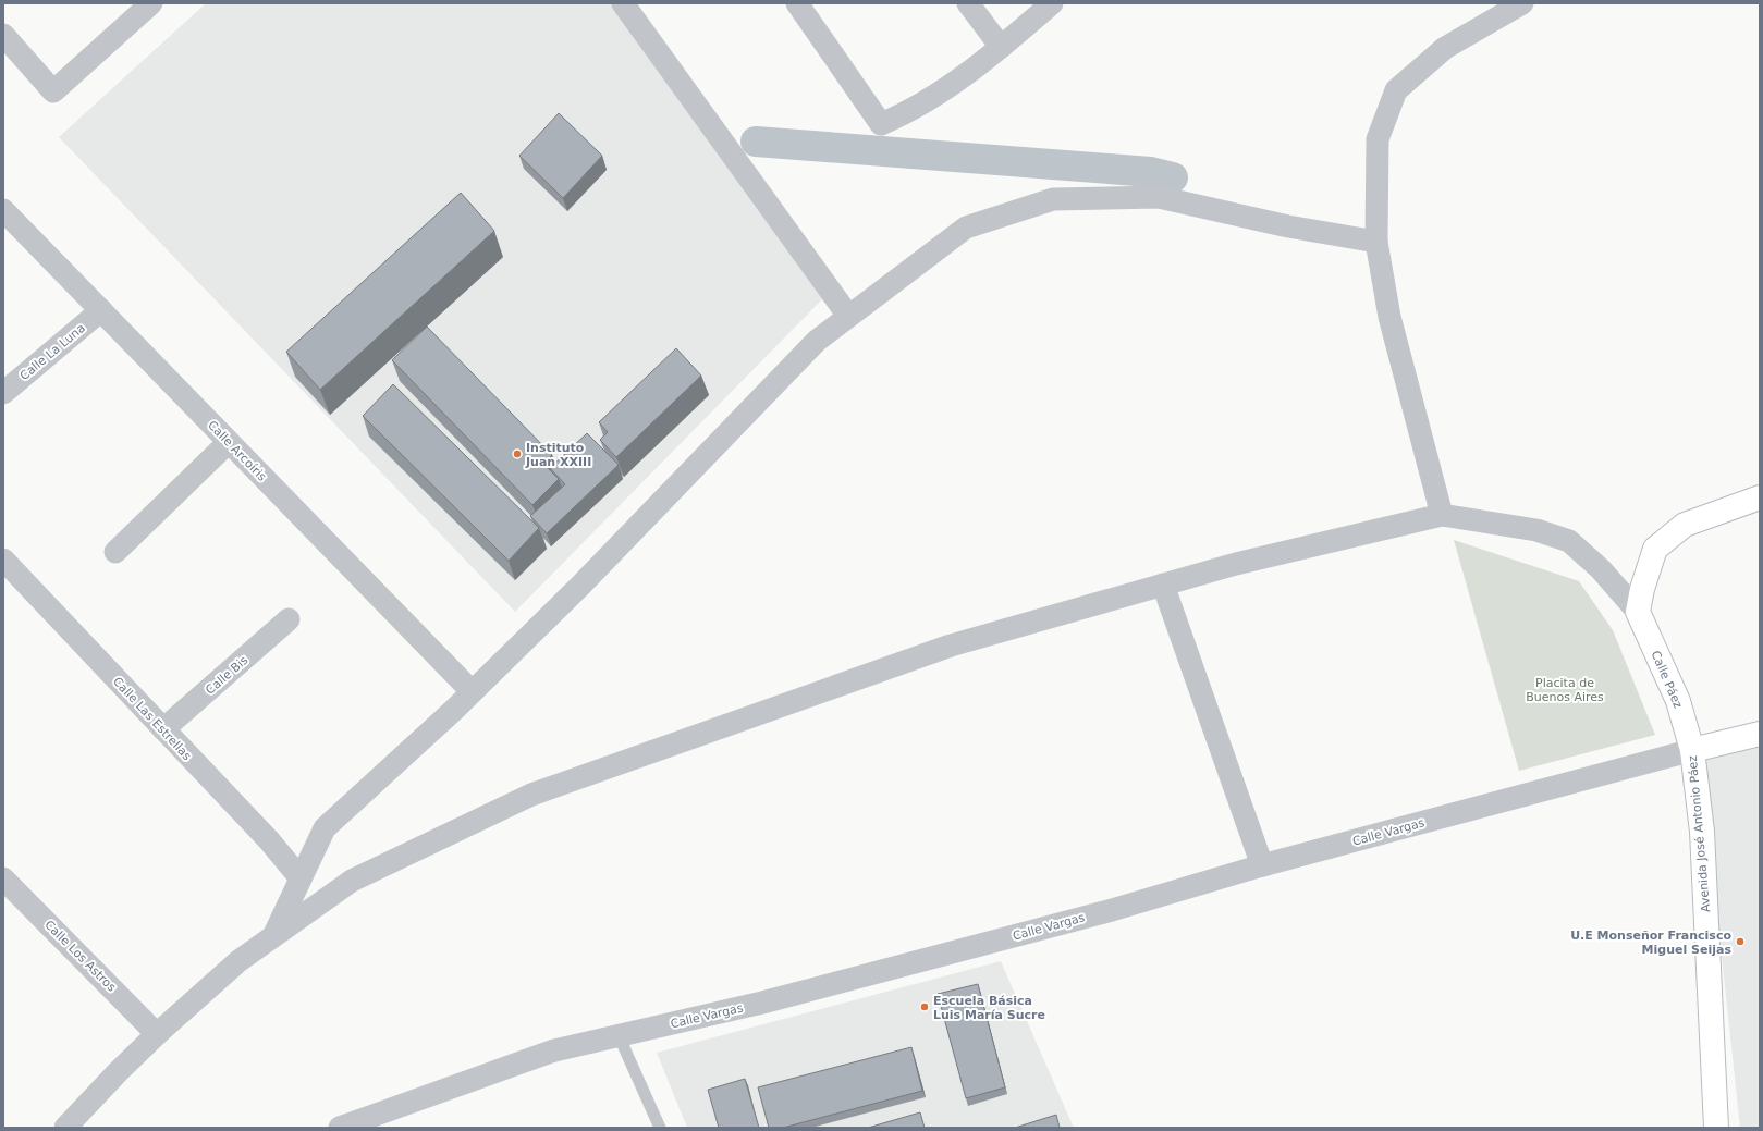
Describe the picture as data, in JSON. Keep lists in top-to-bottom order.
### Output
{
  "streets": {
    "street": [
      "Calle La Luna",
      "Calle Arcoíris",
      "Calle Bis",
      "Calle Páez",
      "Calle Las Estrellas",
      "Calle Vargas",
      "Avenida José Antonio Páez",
      "Calle Los Astros"
    ]
  },
  "crossings": [
    ["Calle La Luna", "Calle Arcoíris"],
    ["Calle Bis", "Calle Las Estrellas"],
    ["Calle Páez", "Calle Vargas"],
    ["Calle Páez", "Avenida José Antonio Páez"],
    ["Calle Vargas", "Avenida José Antonio Páez"]
  ],
  "parks": ["Placita de Buenos Aires"],
  "places": ["Instituto Juan XXIII", "U.E Monseñor Francisco Miguel Seijas", "Escuela Básica Luis María Sucre"]
}
